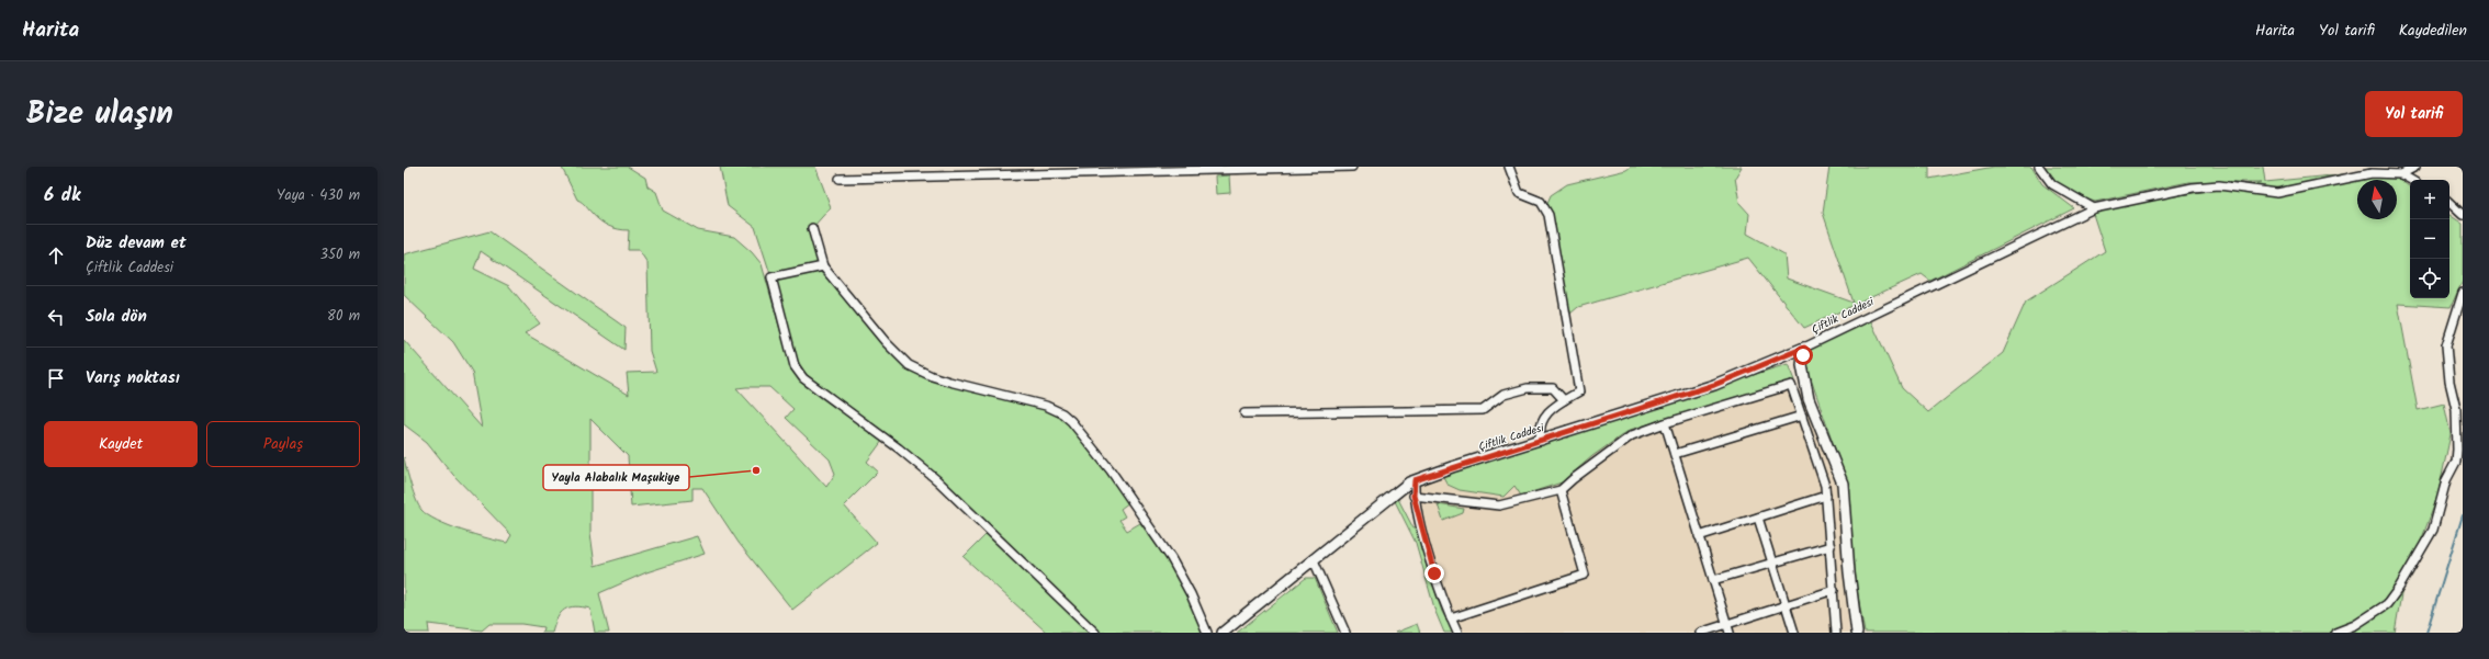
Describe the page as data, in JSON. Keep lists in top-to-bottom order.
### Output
{
  "streets": {
    "street": ["Çiftlik Caddesi"]
  },
  "places": ["Yayla Alabalık Maşukiye"],
  "north": "top",
  "page": {
    "header": "Harita",
    "nav": ["Harita", "Yol tarifi", "Kaydedilen"],
    "title": "Bize ulaşın",
    "buttons": [
      "Yol tarifi",
      ["Kaydet", "Paylaş"]
    ],
    "heading": ["6 dk", "Yaya · 430 m"],
    "map_buttons": ["+", "−"],
    "list": [
      ["Düz devam et", "Çiftlik Caddesi", "350 m"],
      ["Sola dön", "80 m"],
      "Varış noktası"
    ]
  }
}
